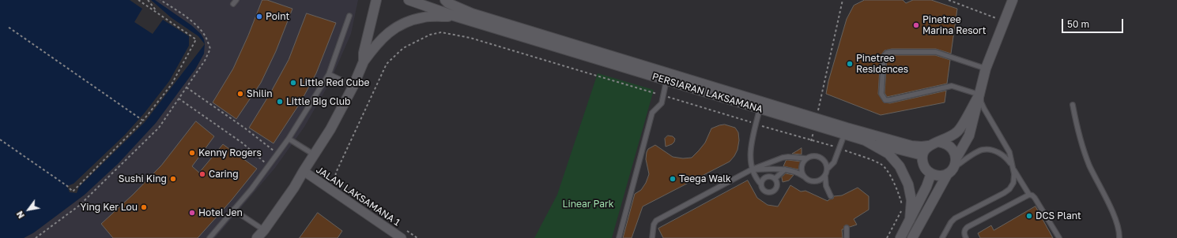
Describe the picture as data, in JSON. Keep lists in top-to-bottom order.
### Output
{
  "streets": {
    "street": ["PERSIARAN LAKSAMANA", "JALAN LAKSAMANA 1"]
  },
  "parks": ["Linear Park"],
  "places": [
    "Point",
    "Pinetree Marina Resort",
    "Pinetree Residences",
    "Little Red Cube",
    "Shilin",
    "Little Big Club",
    "Kenny Rogers",
    "Caring",
    "Sushi King",
    "Teega Walk",
    "Ying Ker Lou",
    "Hotel Jen",
    "DCS Plant"
  ],
  "scale_bar": "50 m",
  "north": "bottom left"
}
